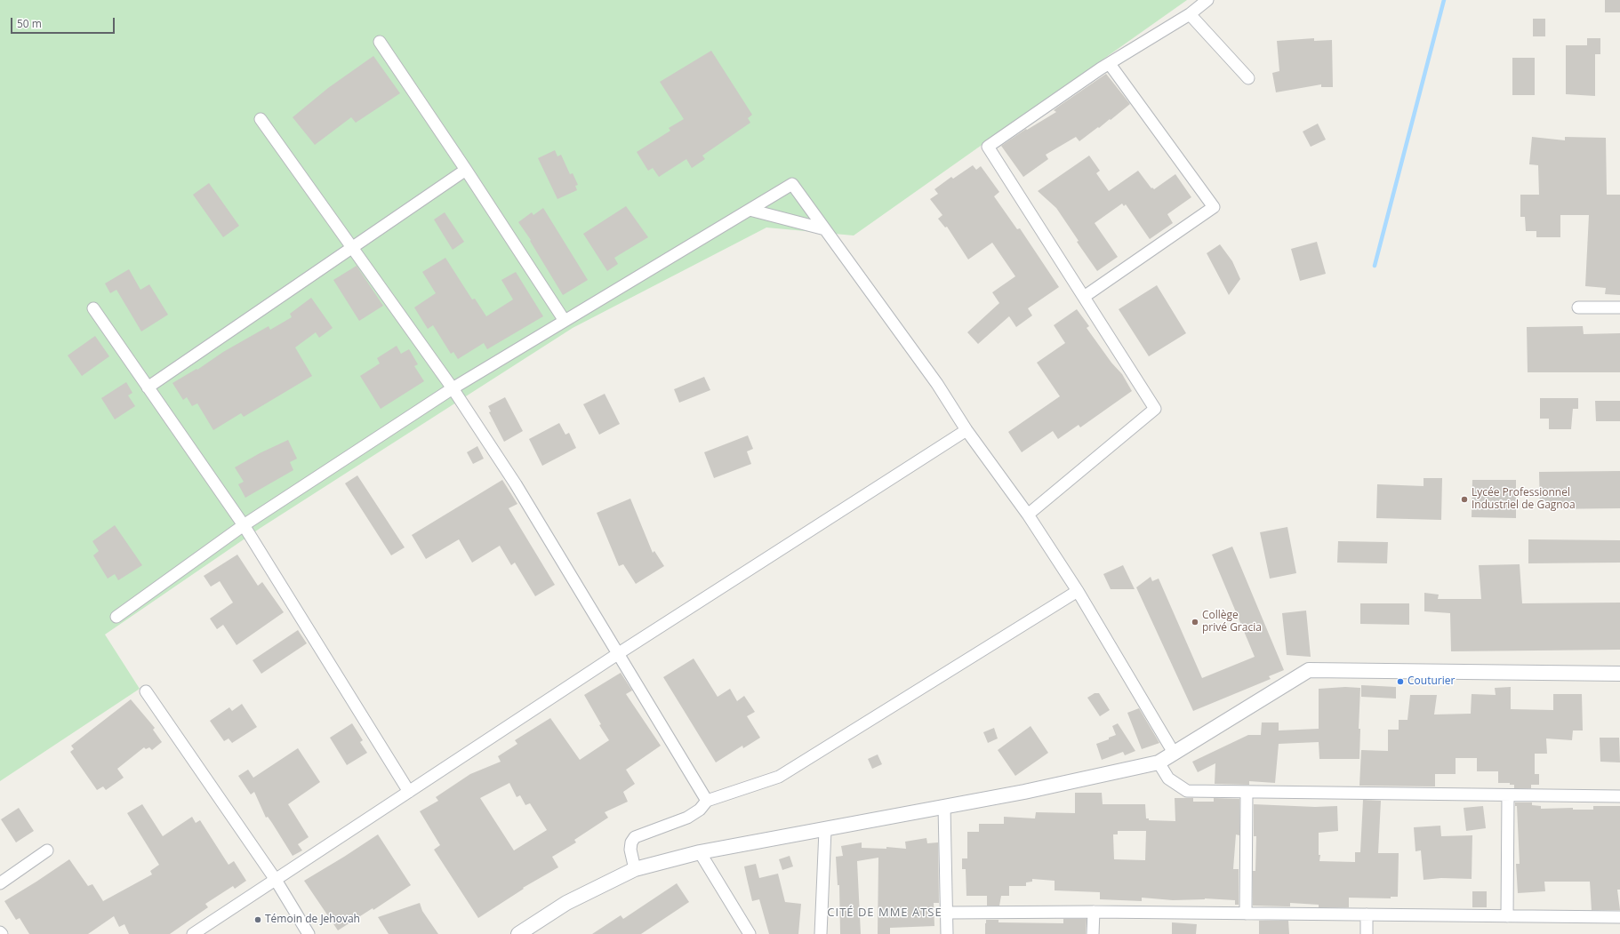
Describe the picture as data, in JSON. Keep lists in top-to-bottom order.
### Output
{
  "districts": ["CITÉ DE MME ATSE"],
  "places": [
    "Lycée Professionnel Industriel de Gagnoa",
    "Collège privé Gracia",
    "Couturier",
    "Témoin de Jehovah"
  ],
  "scale_bar": "50 m"
}
